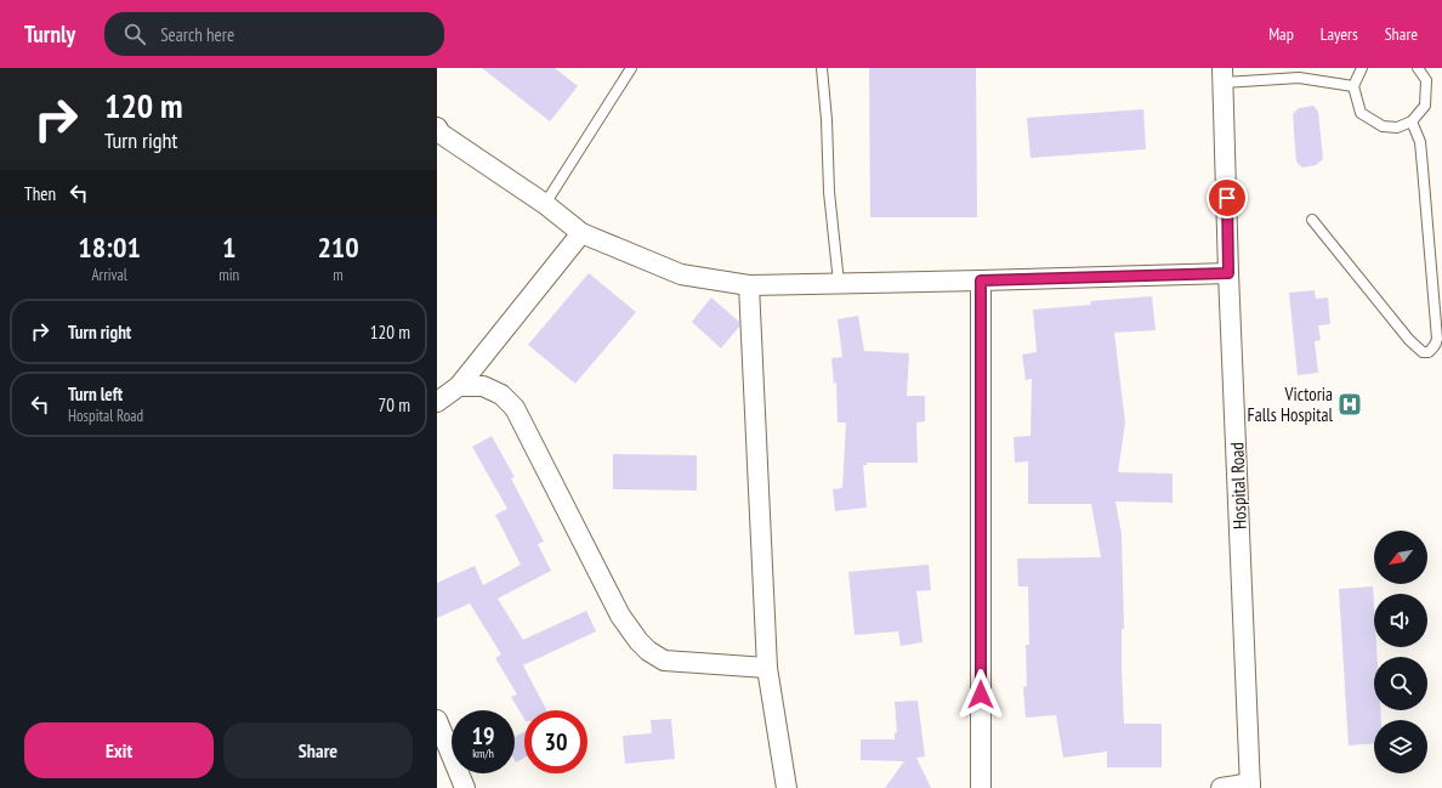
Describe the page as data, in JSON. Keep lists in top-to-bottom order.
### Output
{
  "streets": {
    "street": ["Hospital Road"]
  },
  "places": {
    "hospital": ["Victoria Falls Hospital"]
  },
  "north": "bottom left",
  "page": {
    "header": "Turnly",
    "search": "Search here",
    "nav": ["Map", "Layers", "Share"],
    "turn": ["120 m", "Turn right"],
    "then": "Then",
    "eta": [
      "18:01",
      "Arrival",
      "1",
      "min",
      "210",
      "m"
    ],
    "list": [
      {
        "name": "Turn right",
        "value": "120 m"
      },
      {
        "name": "Turn left",
        "note": "Hospital Road",
        "value": "70 m"
      }
    ],
    "speed": "19 km/h",
    "limit": "30",
    "buttons": ["Exit", "Share"]
  }
}
